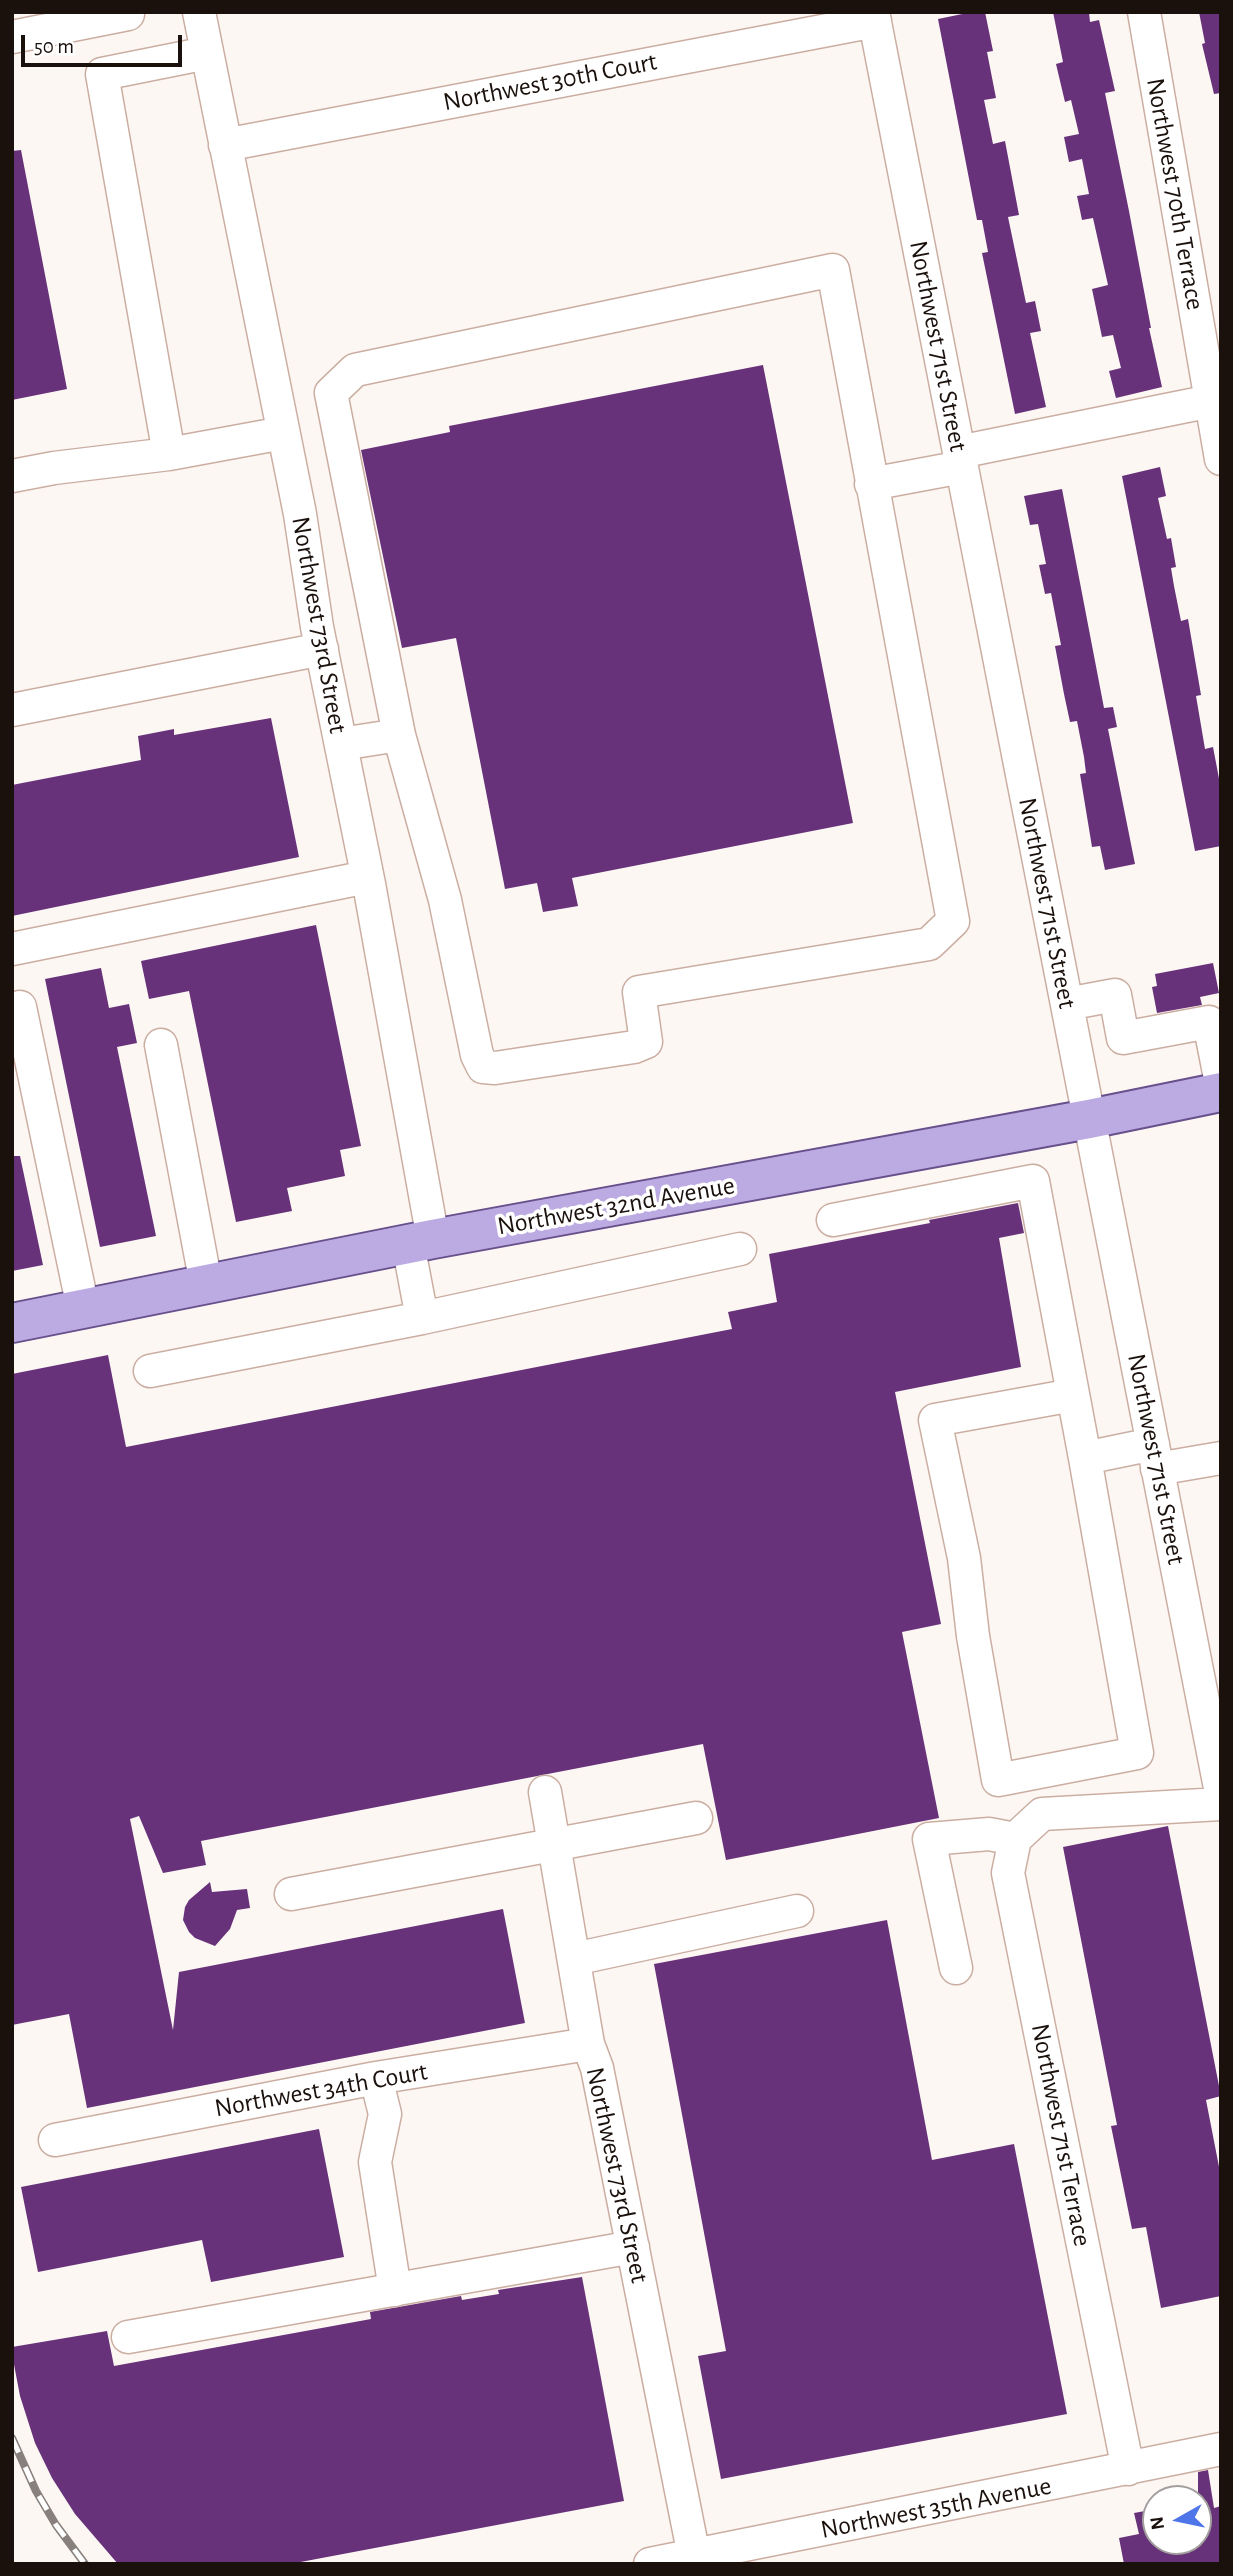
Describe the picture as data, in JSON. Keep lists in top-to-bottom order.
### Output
{
  "streets": {
    "main road": ["Northwest 32nd Avenue"],
    "street": [
      "Northwest 30th Court",
      "Northwest 70th Terrace",
      "Northwest 71st Street",
      "Northwest 73rd Street",
      "Northwest 34th Court",
      "Northwest 71st Terrace",
      "Northwest 35th Avenue"
    ]
  },
  "crossings": [
    ["Northwest 30th Court", "Northwest 71st Street"],
    ["Northwest 30th Court", "Northwest 73rd Street"],
    ["Northwest 71st Street", "Northwest 32nd Avenue"],
    ["Northwest 73rd Street", "Northwest 32nd Avenue"],
    ["Northwest 73rd Street", "Northwest 34th Court"],
    ["Northwest 73rd Street", "Northwest 35th Avenue"],
    ["Northwest 71st Terrace", "Northwest 35th Avenue"]
  ],
  "scale_bar": "50 m",
  "north": "left"
}
